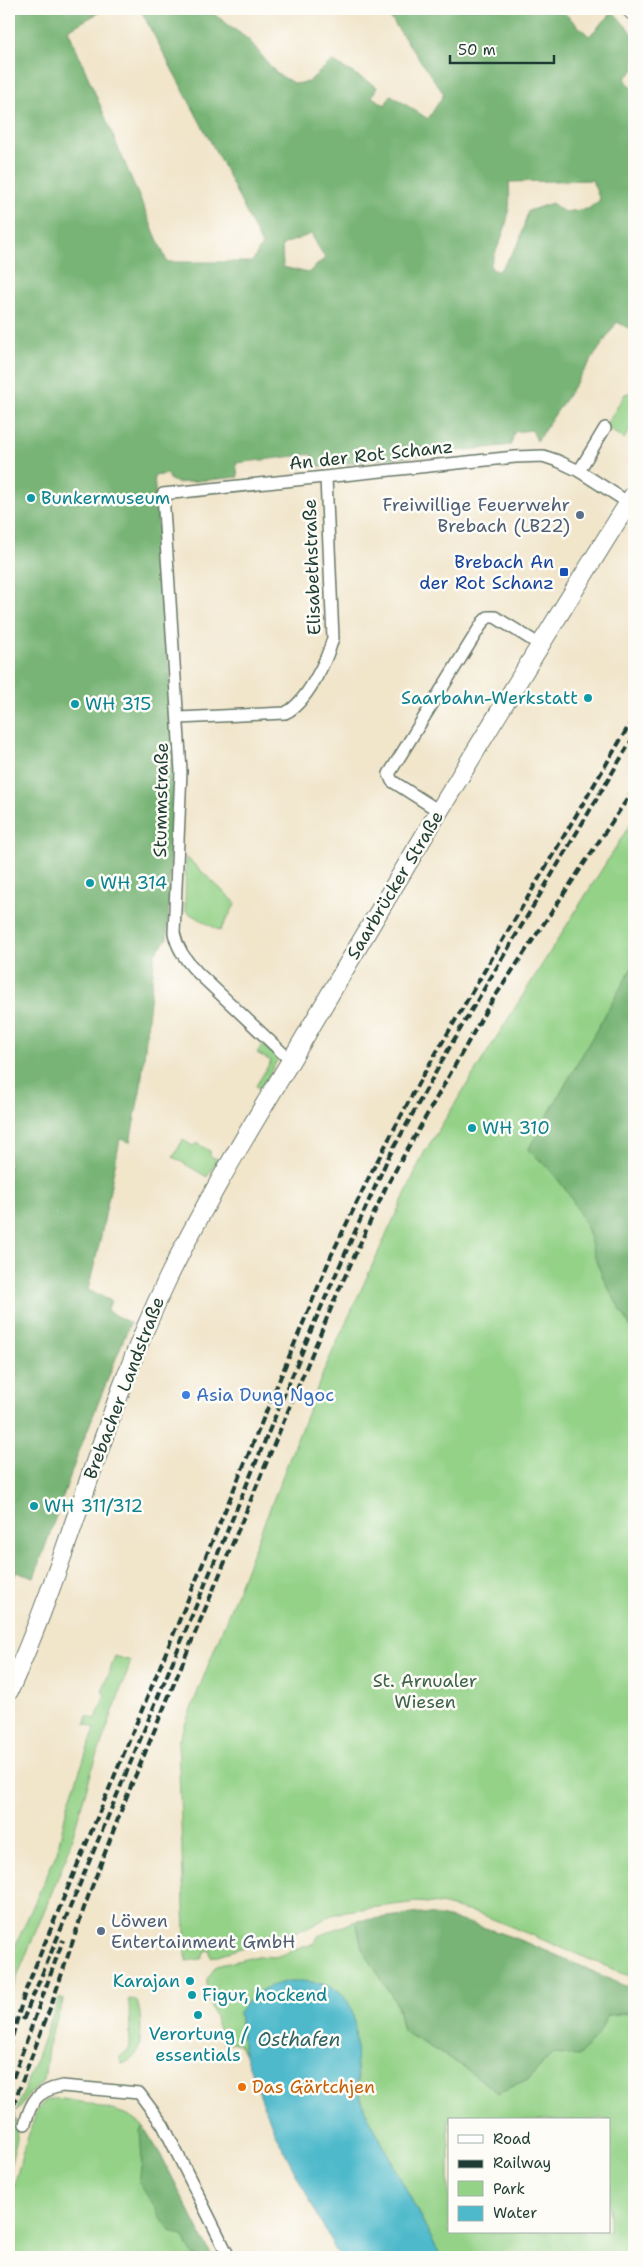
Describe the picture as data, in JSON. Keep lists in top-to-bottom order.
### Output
{
  "streets": {
    "main road": ["Saarbrücker Straße", "Brebacher Landstraße"],
    "street": ["An der Rot Schanz", "Elisabethstraße", "Stummstraße"]
  },
  "crossings": [
    ["An der Rot Schanz", "Elisabethstraße"],
    ["An der Rot Schanz", "Stummstraße"],
    ["An der Rot Schanz", "Saarbrücker Straße"],
    ["Elisabethstraße", "Stummstraße"],
    ["Stummstraße", "Saarbrücker Straße"],
    ["Saarbrücker Straße", "Brebacher Landstraße"]
  ],
  "water": ["Osthafen"],
  "parks": ["St. Arnualer Wiesen"],
  "places": {
    "other": [
      "Bunkermuseum",
      "Freiwillige Feuerwehr Brebach (LB22)",
      "Saarbahn-Werkstatt",
      "WH 315",
      "WH 314",
      "WH 310",
      "Asia Dung Ngoc",
      "WH 311/312",
      "Löwen Entertainment GmbH",
      "Karajan",
      "Figur, hockend",
      "Verortung / essentials",
      "Das Gärtchjen"
    ],
    "transit": ["Brebach An der Rot Schanz"]
  },
  "legend": [
    "Road",
    "Railway",
    "Park",
    "Water"
  ],
  "scale_bar": "50 m"
}
